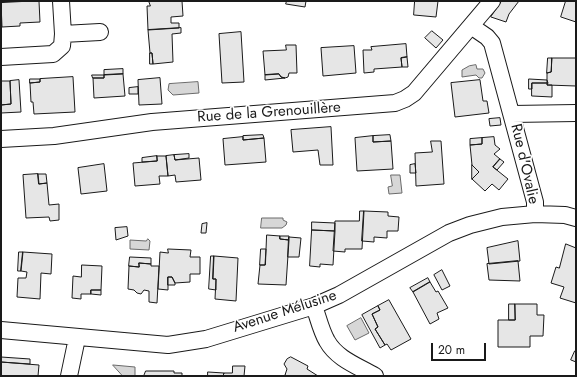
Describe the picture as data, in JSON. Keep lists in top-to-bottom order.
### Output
{
  "streets": {
    "street": ["Rue de la Grenouillère", "Rue d'Ovalie", "Avenue Mélusine"]
  },
  "crossings": [
    ["Rue de la Grenouillère", "Rue d'Ovalie"],
    ["Rue d'Ovalie", "Avenue Mélusine"]
  ],
  "scale_bar": "20 m"
}
